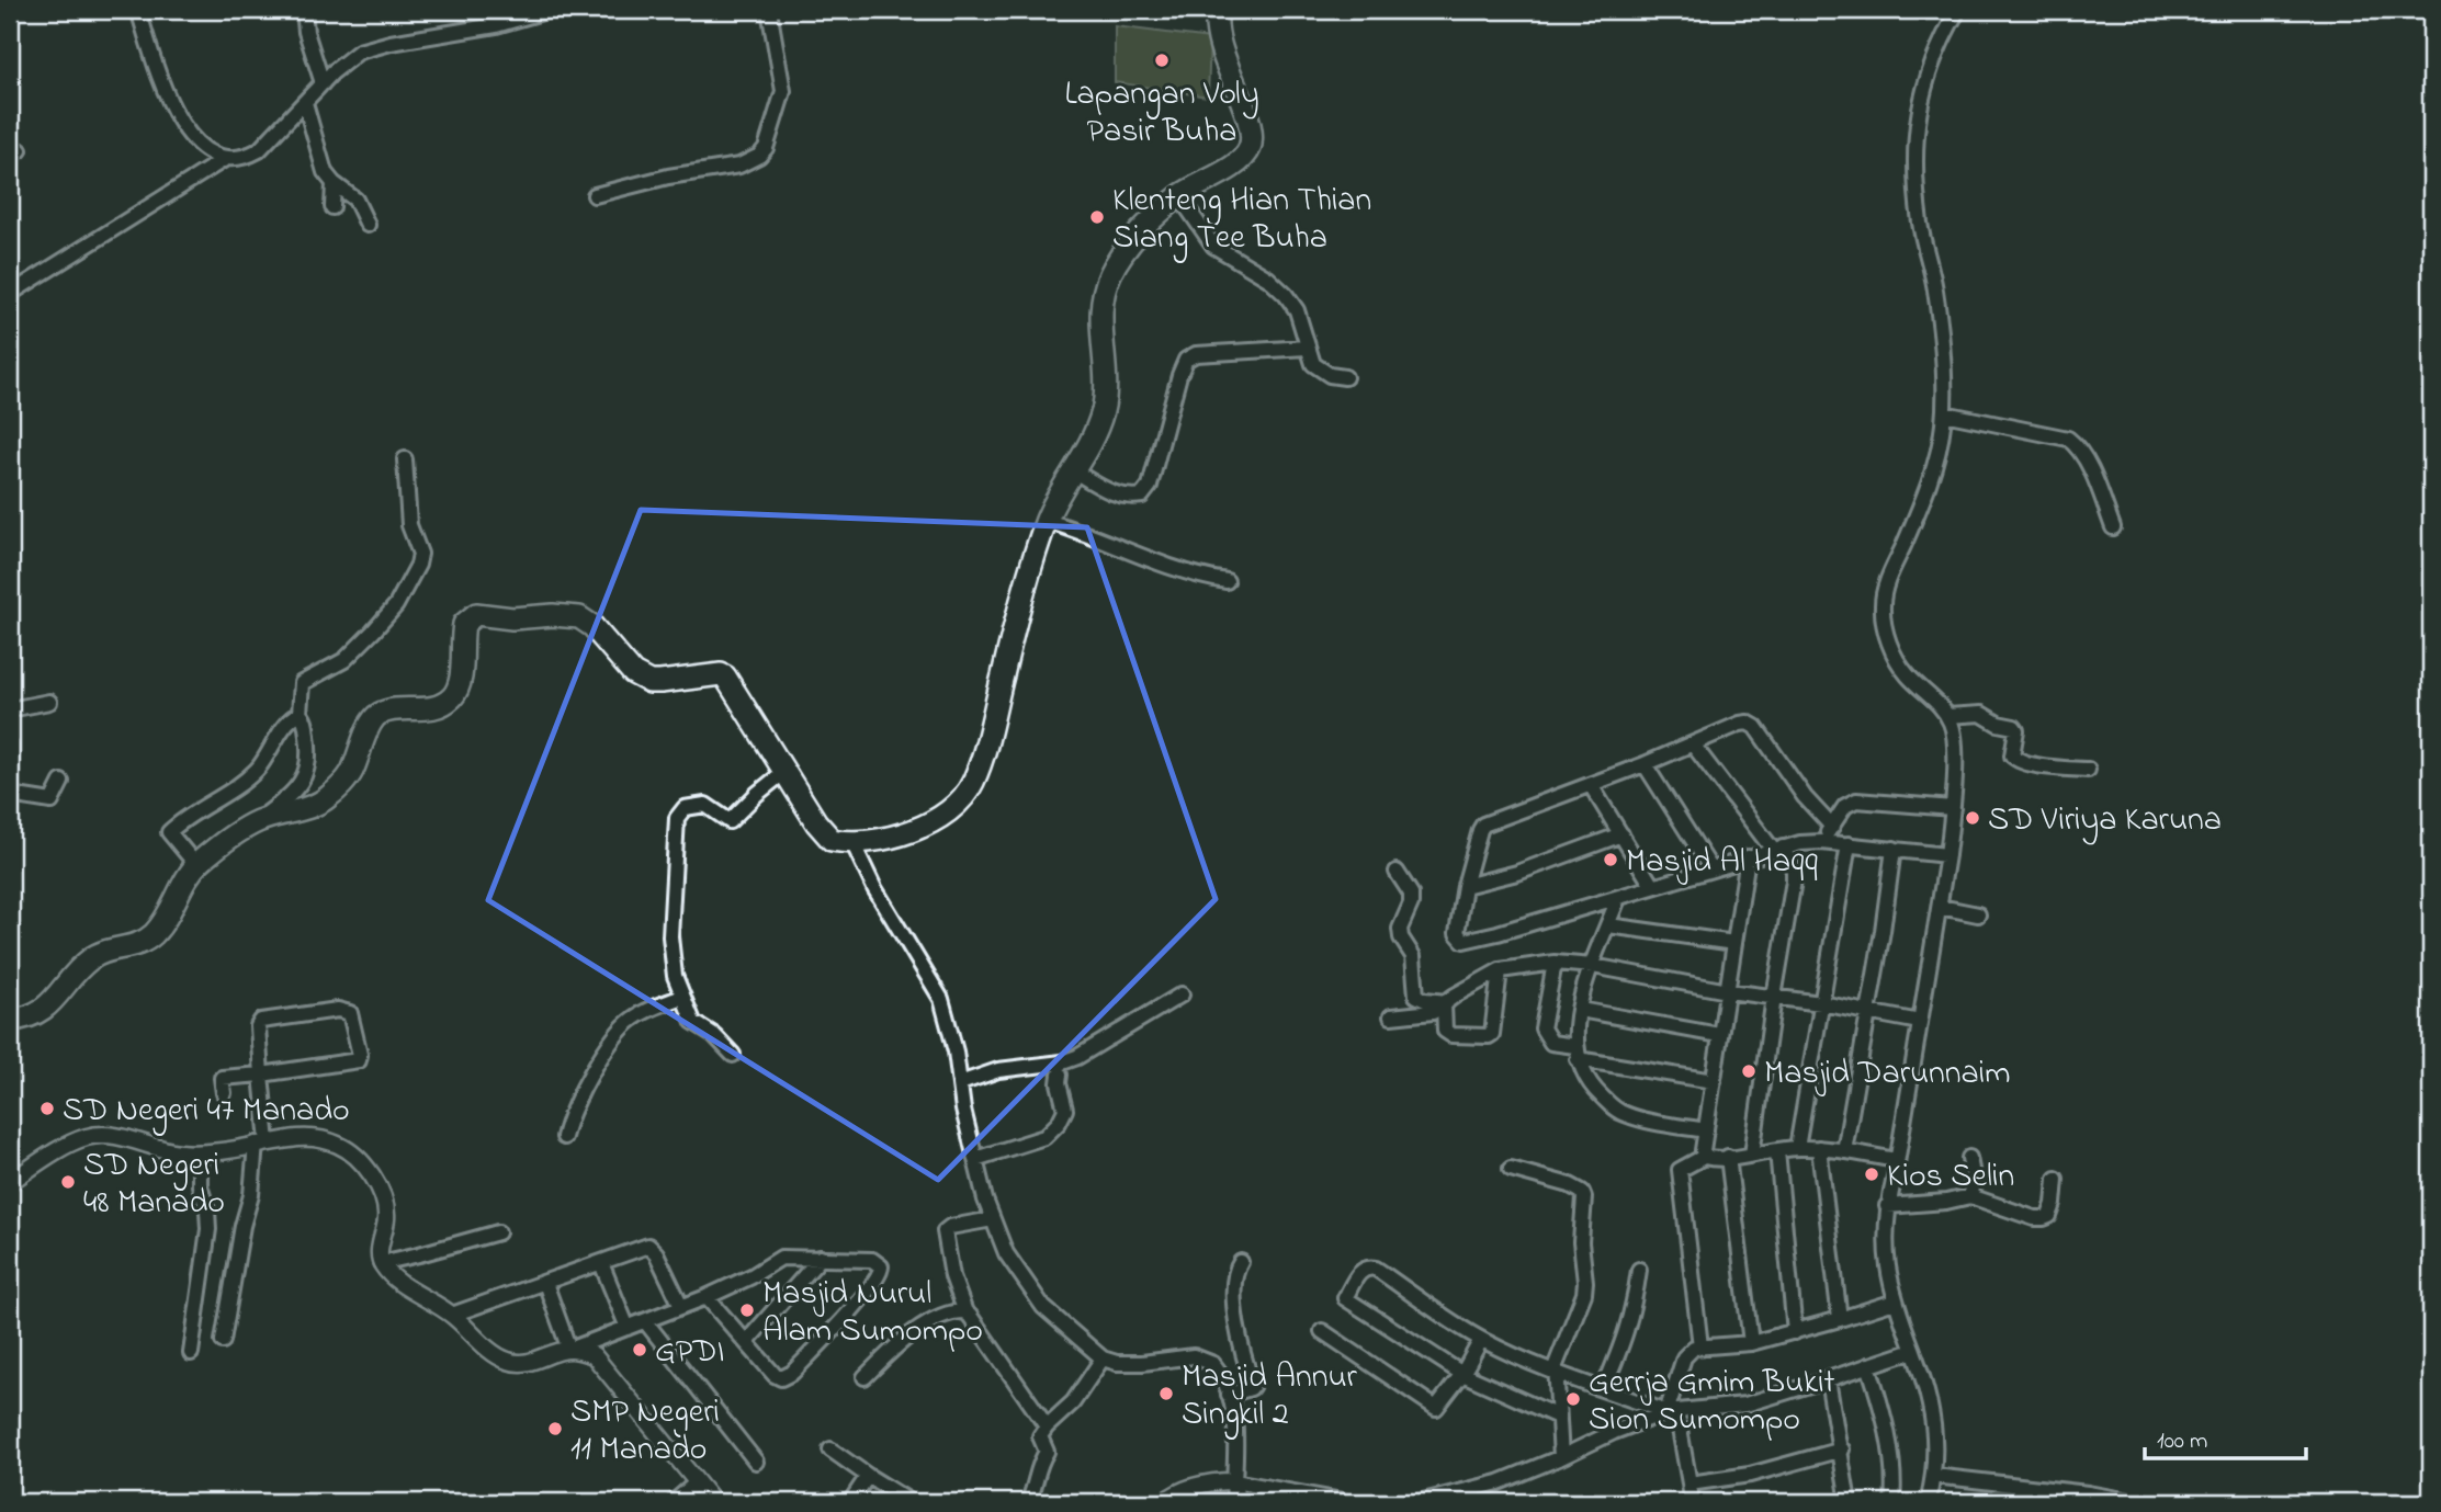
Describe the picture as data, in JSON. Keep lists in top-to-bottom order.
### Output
{
  "places": [
    "Lapangan Voly Pasir Buha",
    "Klenteng Hian Thian Siang Tee Buha",
    "SD Viriya Karuna",
    "Masjid Al Haqq",
    "Masjid Darunnaim",
    "SD Negeri 47 Manado",
    "Kios Selin",
    "SD Negeri 48 Manado",
    "Masjid Nurul Alam Sumompo",
    "GPDI",
    "Masjid Annur Singkil 2",
    "Gerrja Gmim Bukit Sion Sumompo",
    "SMP Negeri 11 Manado"
  ],
  "scale_bar": "100 m"
}
